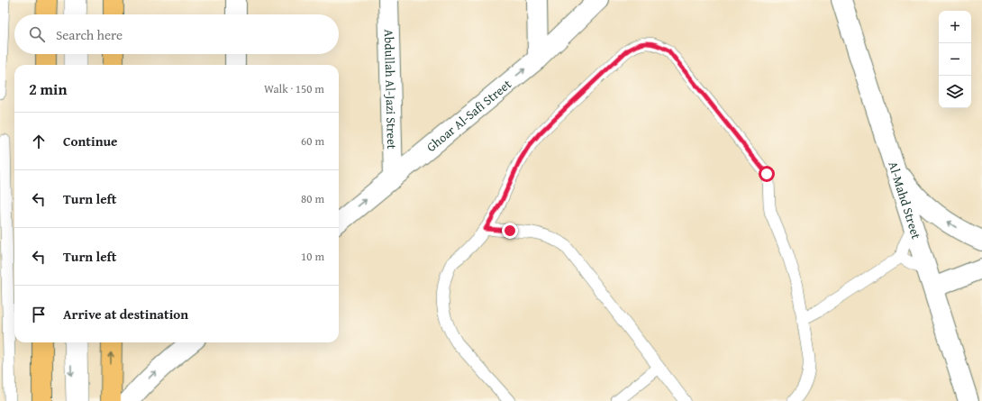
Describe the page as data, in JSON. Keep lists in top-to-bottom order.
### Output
{
  "streets": {
    "street": ["Abdullah Al-Jazi Street", "Ghoar Al-Safi Street", "Al-Mahd Street"]
  },
  "crossings": [
    ["Abdullah Al-Jazi Street", "Ghoar Al-Safi Street"]
  ],
  "one_way": ["Ghoar Al-Safi Street"],
  "page": {
    "map_buttons": ["+", "−"],
    "search": "Search here",
    "heading": ["2 min", "Walk · 150 m"],
    "list": [
      ["Continue", "60 m"],
      ["Turn left", "80 m"],
      ["Turn left", "10 m"],
      "Arrive at destination"
    ]
  }
}
